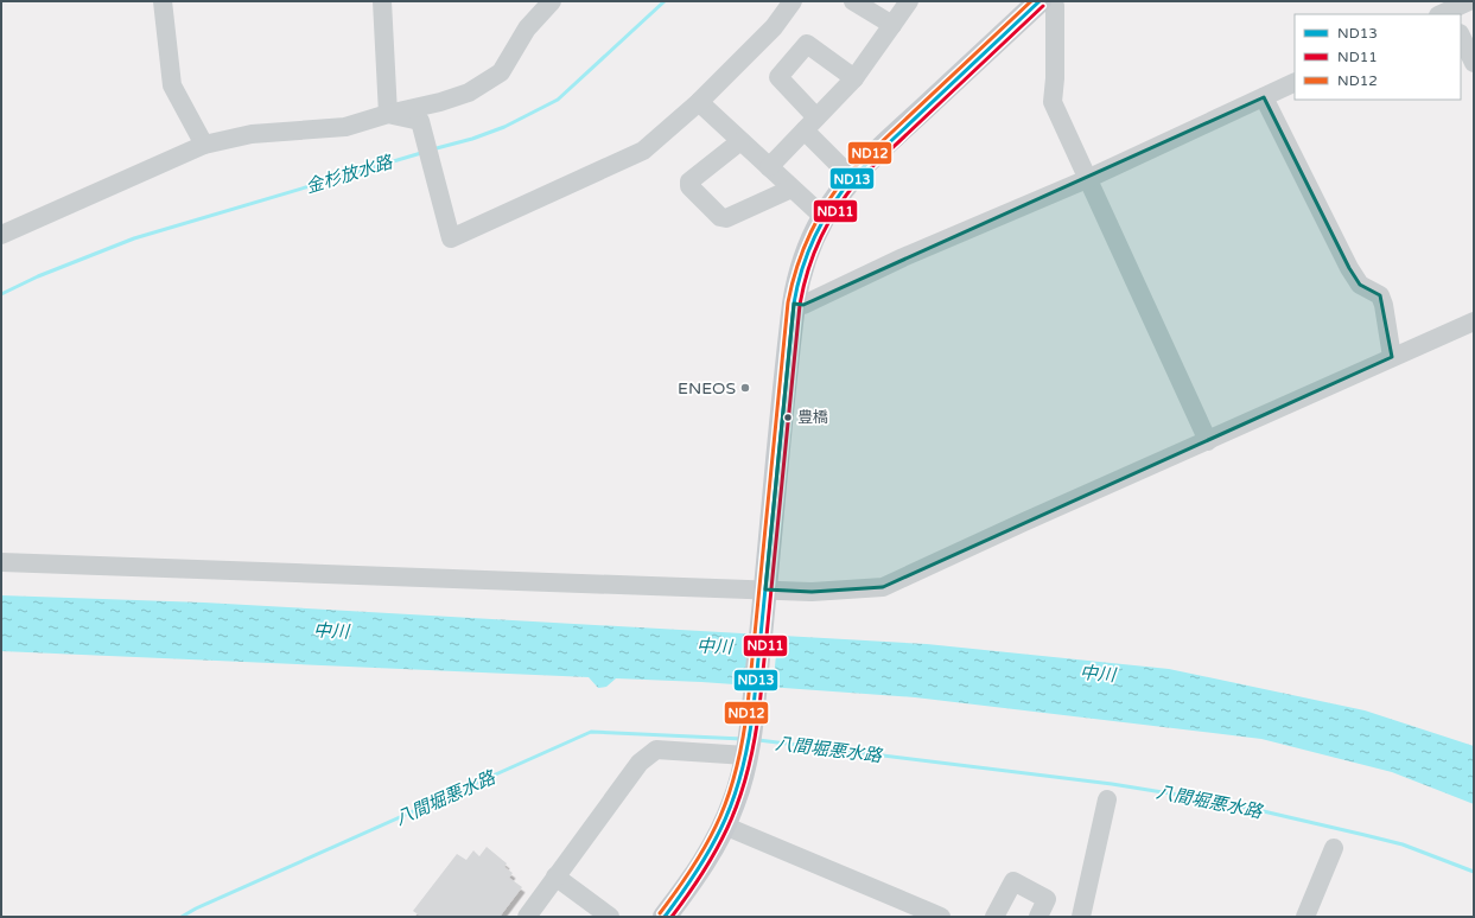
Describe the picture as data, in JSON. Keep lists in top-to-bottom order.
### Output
{
  "water": ["金杉放水路", "中川", "八間堀悪水路"],
  "places": ["ENEOS", "豊橋"],
  "lines": ["transit line ND13", "transit line ND12", "transit line ND11"],
  "legend": ["ND13", "ND11", "ND12"]
}
